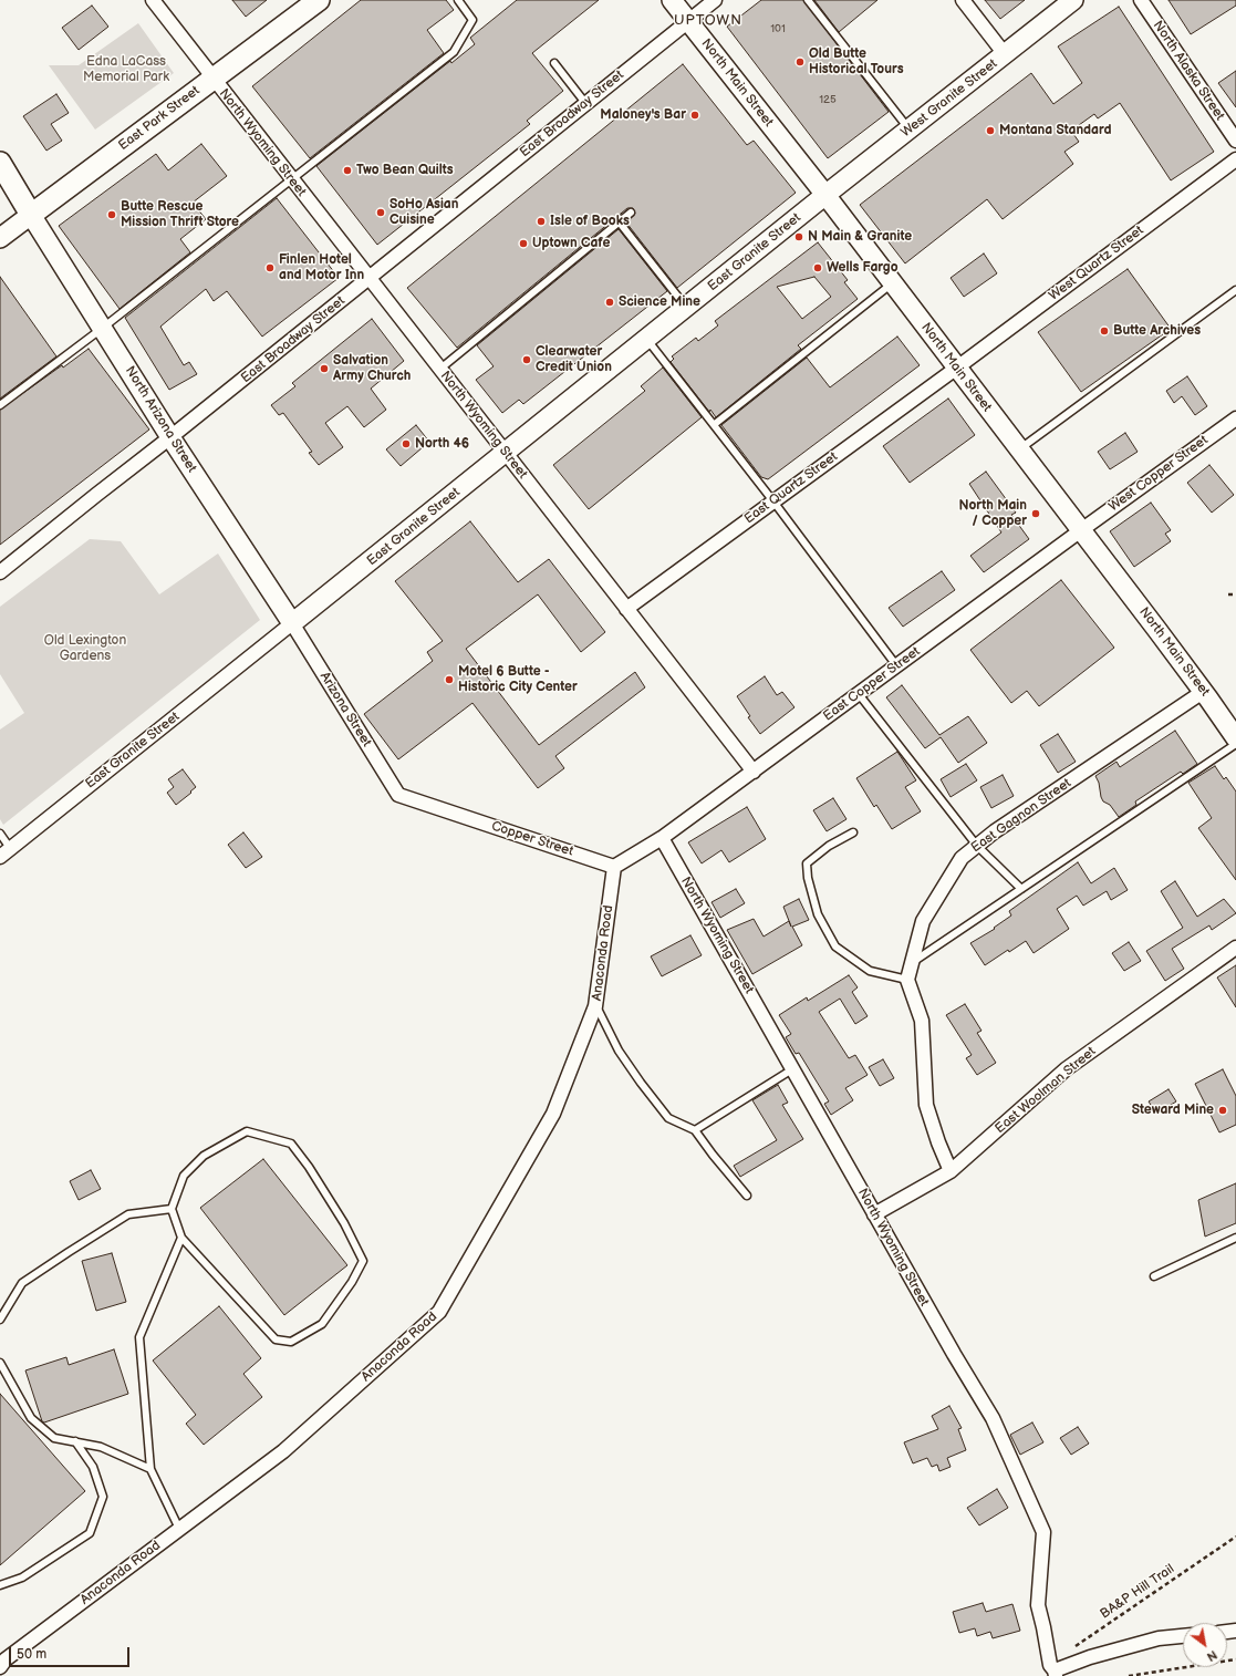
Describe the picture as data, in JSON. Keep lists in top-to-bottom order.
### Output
{
  "streets": {
    "main road": ["East Park Street"],
    "street": [
      "North Alaska Street",
      "North Main Street",
      "West Granite Street",
      "East Broadway Street",
      "North Wyoming Street",
      "East Granite Street",
      "West Quartz Street",
      "North Arizona Street",
      "West Copper Street",
      "East Quartz Street",
      "East Copper Street",
      "Arizona Street",
      "East Gagnon Street",
      "Copper Street",
      "Anaconda Road",
      "East Woolman Street"
    ],
    "path": ["BA&P Hill Trail"]
  },
  "crossings": [
    ["North Main Street", "West Granite Street"],
    ["North Main Street", "East Broadway Street"],
    ["North Main Street", "East Granite Street"],
    ["North Main Street", "West Quartz Street"],
    ["North Main Street", "West Copper Street"],
    ["North Main Street", "East Quartz Street"],
    ["North Main Street", "East Copper Street"],
    ["North Main Street", "East Gagnon Street"],
    ["West Granite Street", "East Granite Street"],
    ["East Broadway Street", "North Wyoming Street"],
    ["East Broadway Street", "North Arizona Street"],
    ["East Park Street", "North Wyoming Street"],
    ["East Park Street", "North Arizona Street"],
    ["North Wyoming Street", "East Granite Street"],
    ["North Wyoming Street", "East Quartz Street"],
    ["North Wyoming Street", "East Copper Street"],
    ["North Wyoming Street", "East Woolman Street"],
    ["North Wyoming Street", "BA&P Hill Trail"],
    ["East Granite Street", "North Arizona Street"],
    ["East Granite Street", "Arizona Street"],
    ["West Quartz Street", "East Quartz Street"],
    ["North Arizona Street", "Arizona Street"],
    ["West Copper Street", "East Copper Street"],
    ["Arizona Street", "Copper Street"],
    ["Copper Street", "Anaconda Road"]
  ],
  "districts": ["UPTOWN"],
  "parks": ["Edna LaCass Memorial Park", "Old Lexington Gardens"],
  "places": [
    "Old Butte Historical Tours",
    "Maloney's Bar",
    "Montana Standard",
    "Two Bean Quilts",
    "SoHo Asian Cuisine",
    "Butte Rescue Mission Thrift Store",
    "Isle of Books",
    "N Main & Granite",
    "Uptown Cafe",
    "Finlen Hotel and Motor Inn",
    "Wells Fargo",
    "Science Mine",
    "Butte Archives",
    "Clearwater Credit Union",
    "Salvation Army Church",
    "North 46",
    "North Main / Copper",
    "Motel 6 Butte - Historic City Center",
    "Steward Mine"
  ],
  "house_numbers": ["101", "125"],
  "scale_bar": "50 m",
  "north": "bottom right"
}
